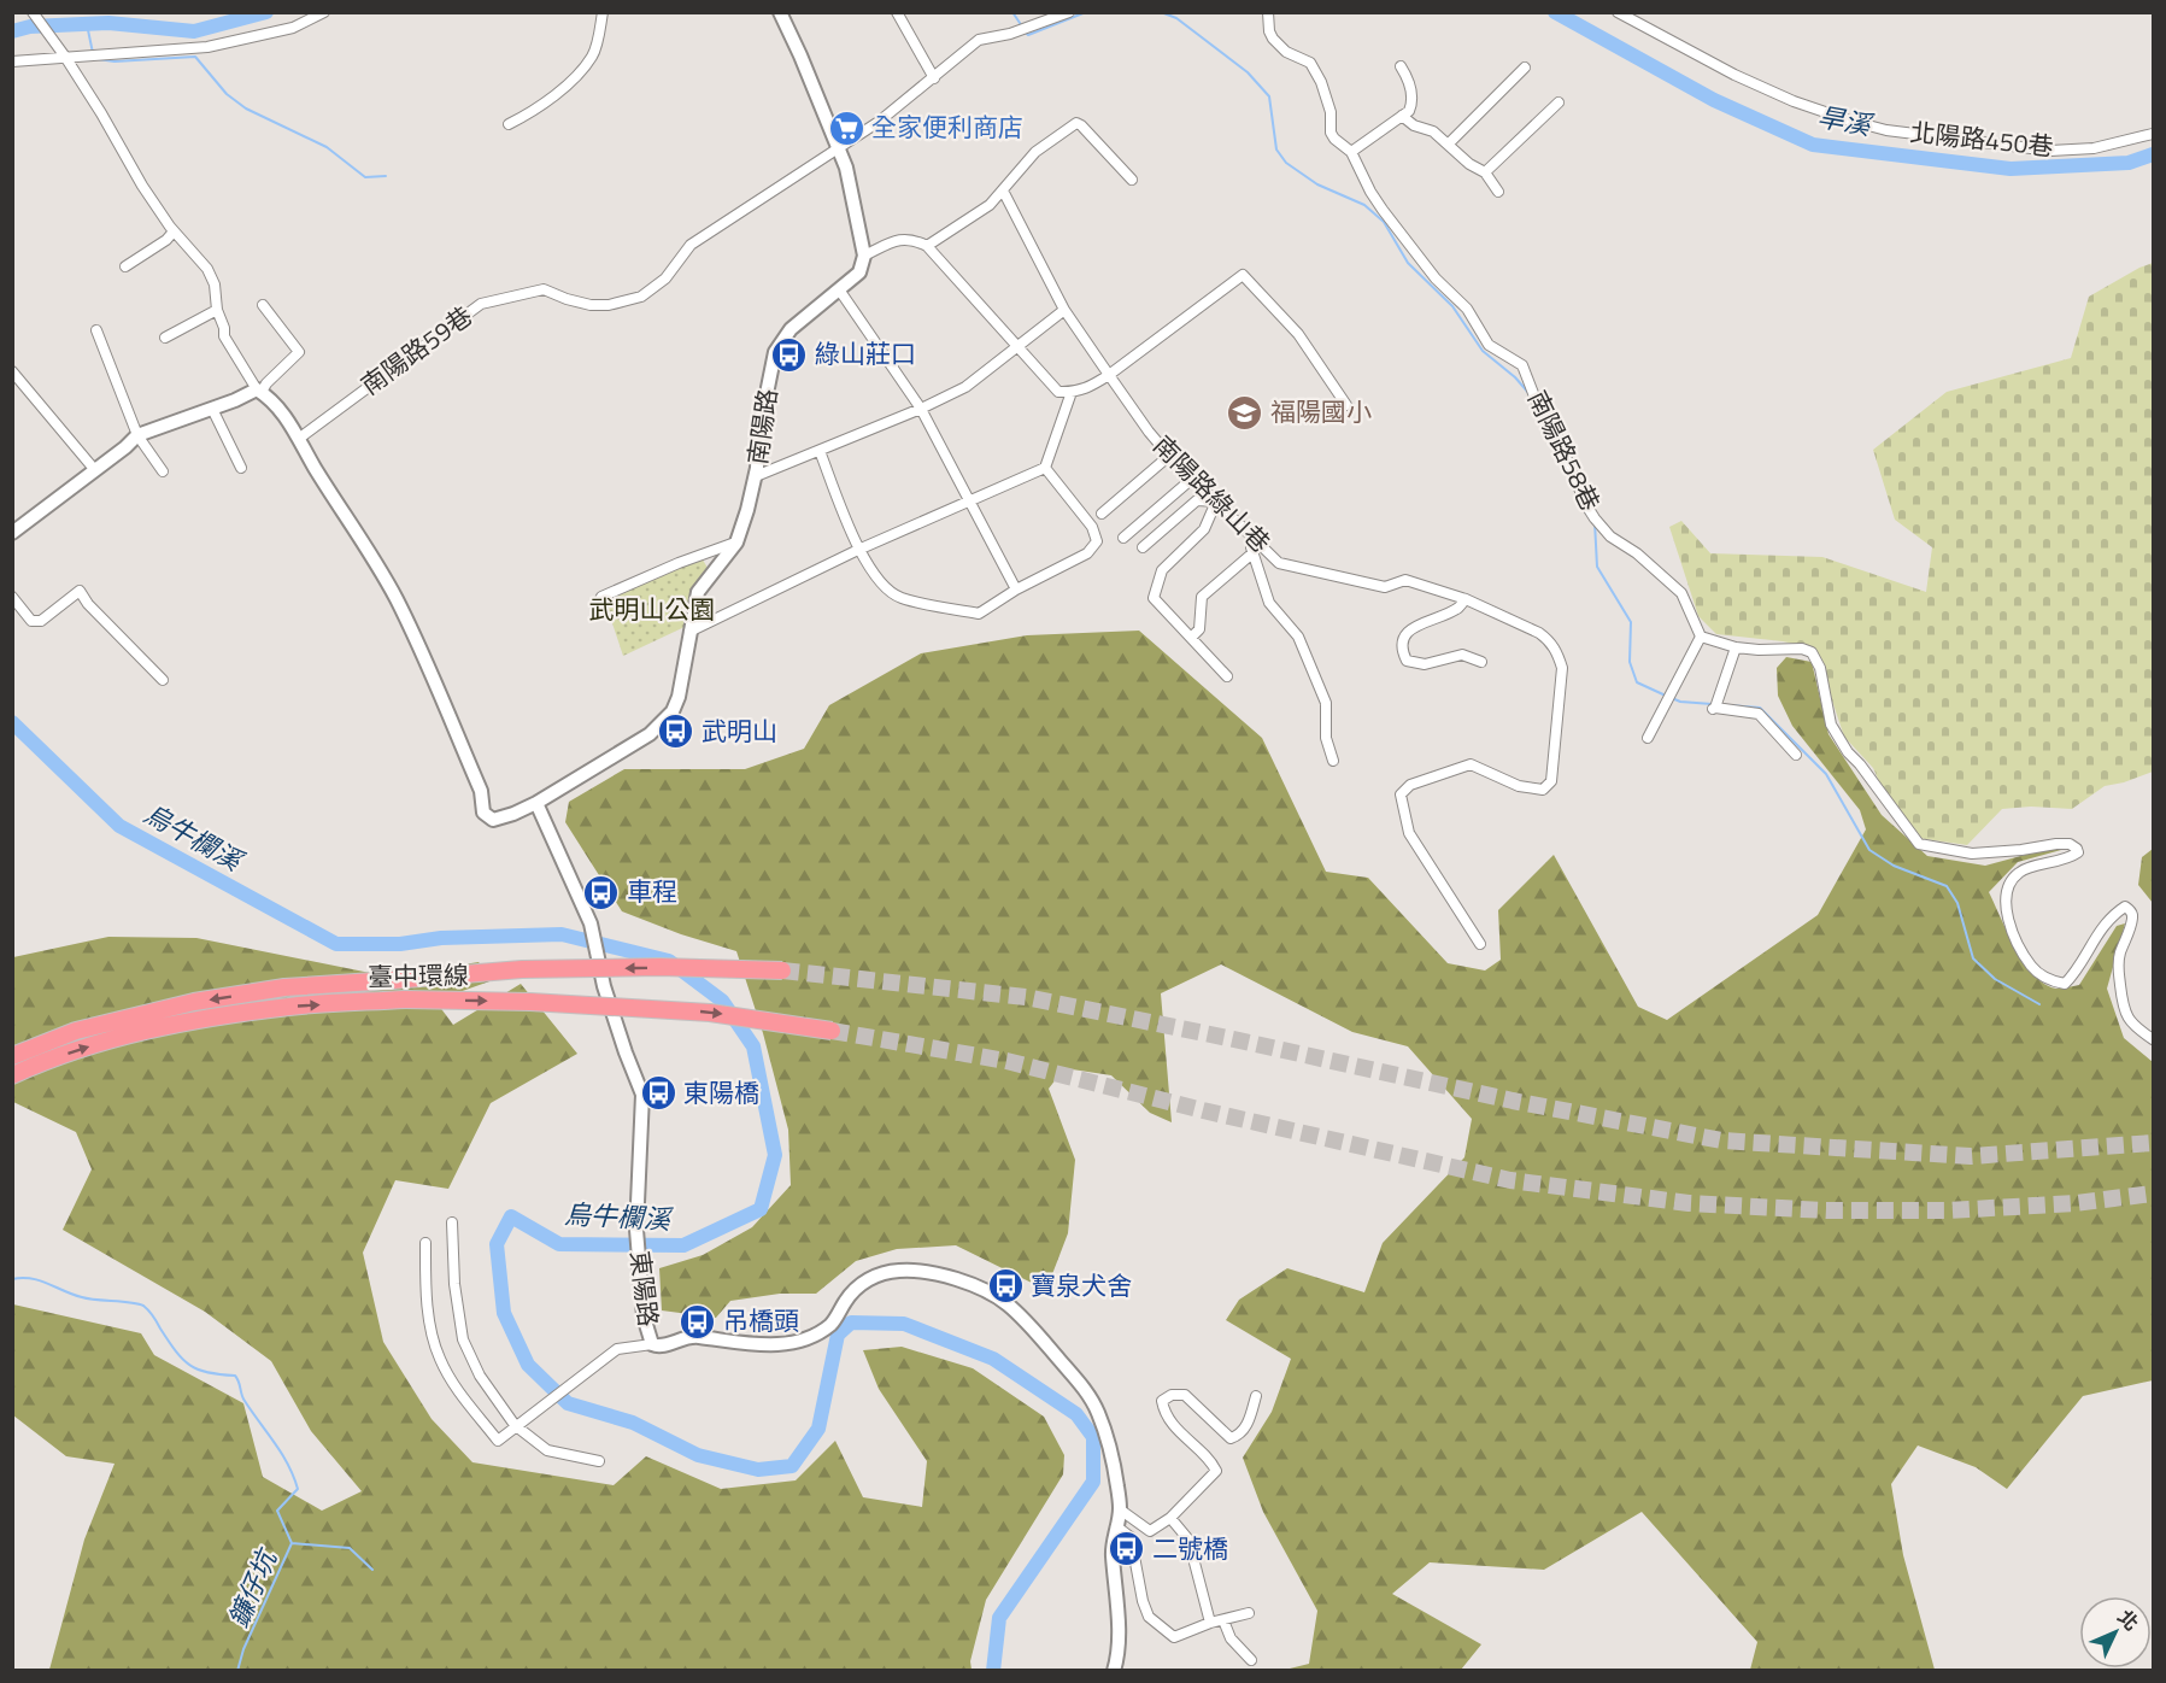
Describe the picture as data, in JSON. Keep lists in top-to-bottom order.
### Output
{
  "streets": {
    "highway": ["臺中環線"],
    "street": [
      "北陽路450巷",
      "南陽路59巷",
      "南陽路",
      "南陽路58巷",
      "南陽路綠山巷",
      "東陽路"
    ]
  },
  "crossings": [
    ["南陽路59巷", "南陽路"],
    ["南陽路", "東陽路"]
  ],
  "water": ["旱溪", "烏牛欄溪", "鐮仔坑"],
  "parks": ["武明山公園"],
  "places": {
    "supermarket": ["全家便利商店"],
    "bus stop": [
      "綠山莊口",
      "武明山",
      "車程",
      "東陽橋",
      "寶泉犬舍",
      "吊橋頭",
      "二號橋"
    ],
    "school or university": ["福陽國小"]
  },
  "north": "top right"
}
